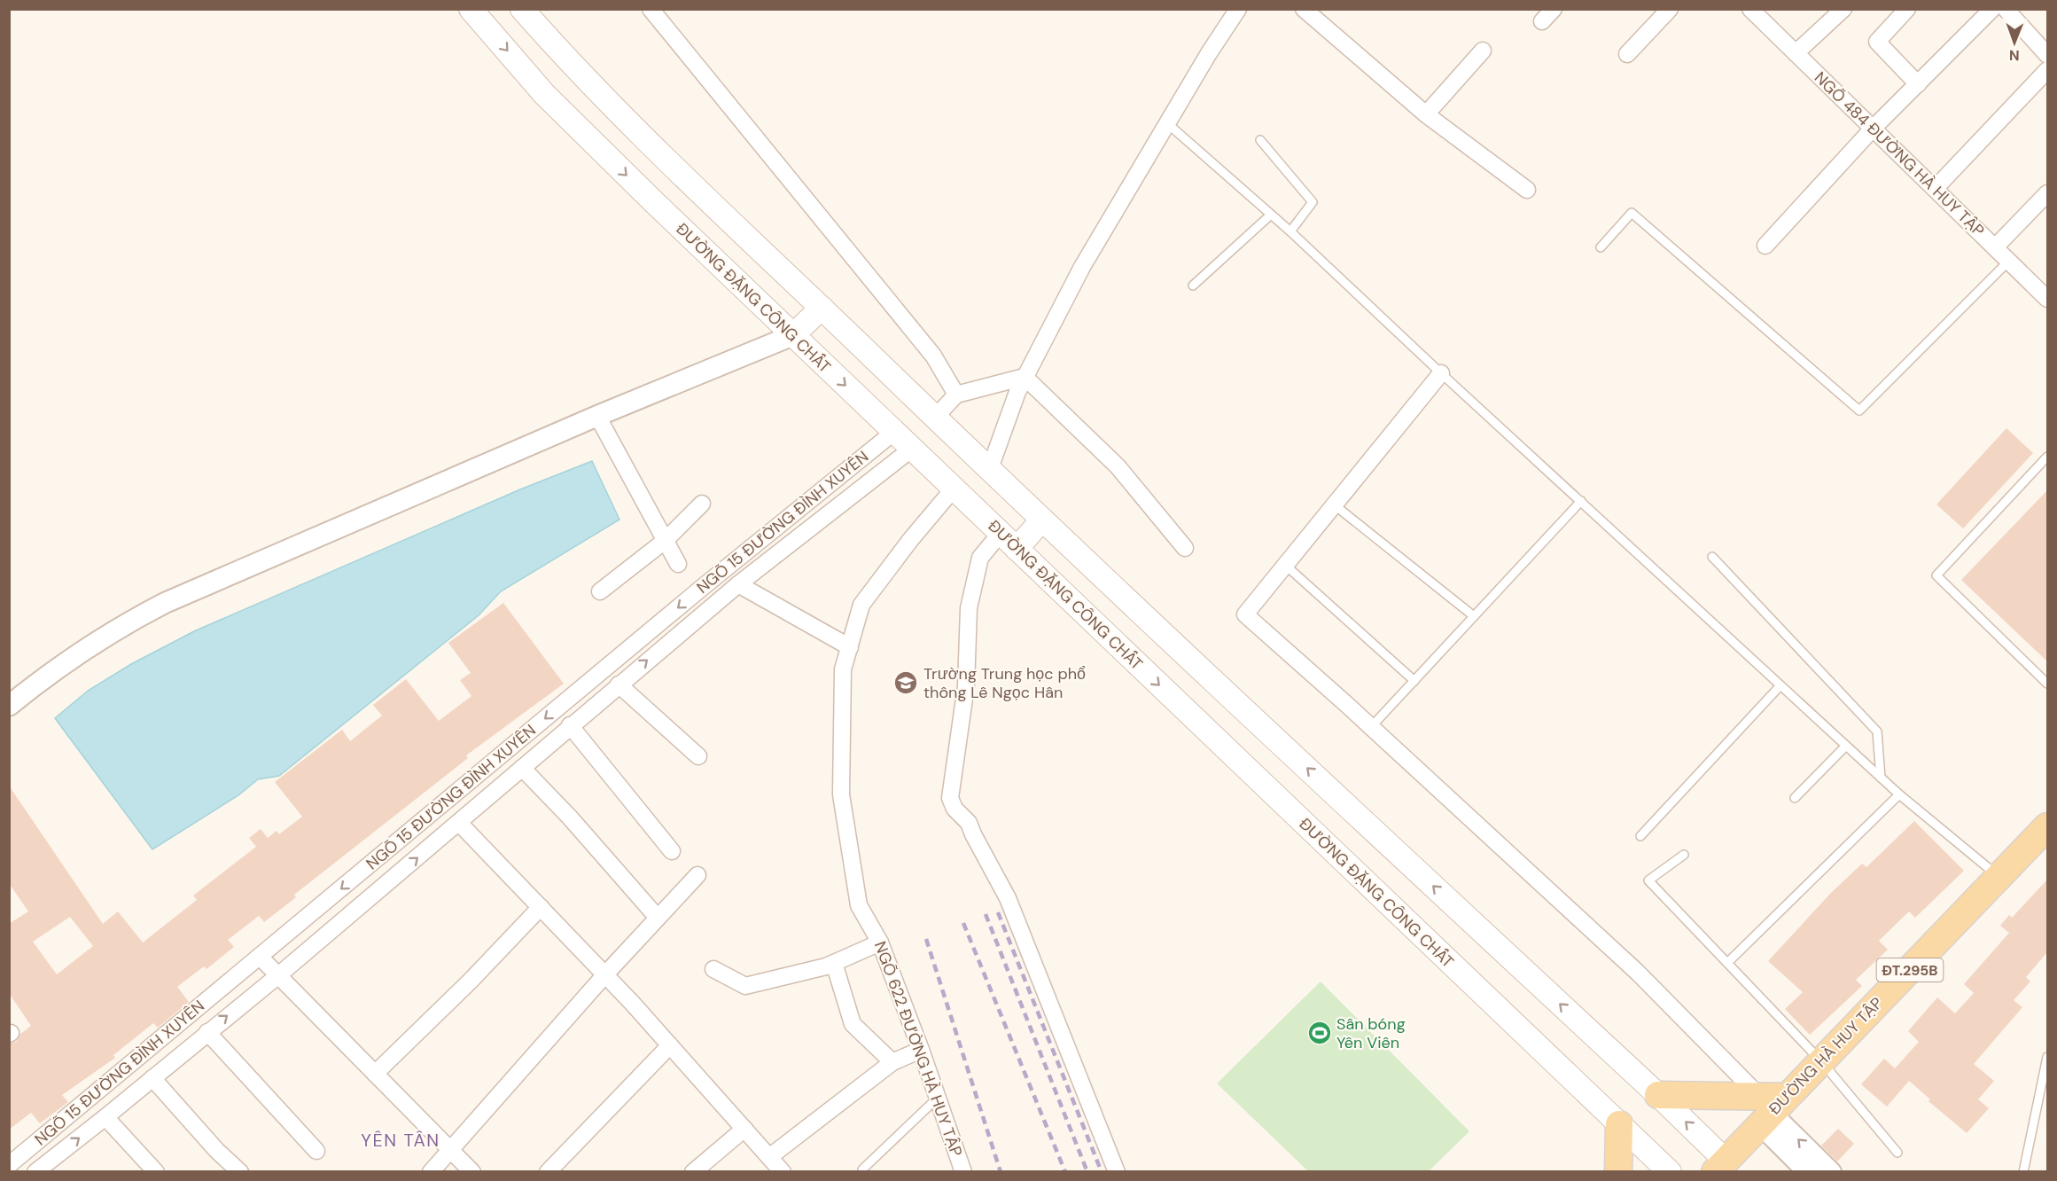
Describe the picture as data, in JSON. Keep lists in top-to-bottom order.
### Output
{
  "streets": {
    "main road": ["ĐƯỜNG ĐẶNG CÔNG CHẤT", "ĐT.295B", "ĐƯỜNG HÀ HUY TẬP"],
    "street": ["NGÕ 484 ĐƯỜNG HÀ HUY TẬP", "NGÕ 15 ĐƯỜNG ĐÌNH XUYÊN", "NGÕ 622 ĐƯỜNG HÀ HUY TẬP"]
  },
  "crossings": [
    ["ĐƯỜNG ĐẶNG CÔNG CHẤT", "NGÕ 15 ĐƯỜNG ĐÌNH XUYÊN"],
    ["ĐƯỜNG ĐẶNG CÔNG CHẤT", "NGÕ 622 ĐƯỜNG HÀ HUY TẬP"]
  ],
  "districts": ["YÊN TÂN"],
  "places": {
    "school or university": ["Trường Trung học phổ thông Lê Ngọc Hân"],
    "sports": ["Sân bóng Yên Viên"]
  },
  "north": "bottom"
}
